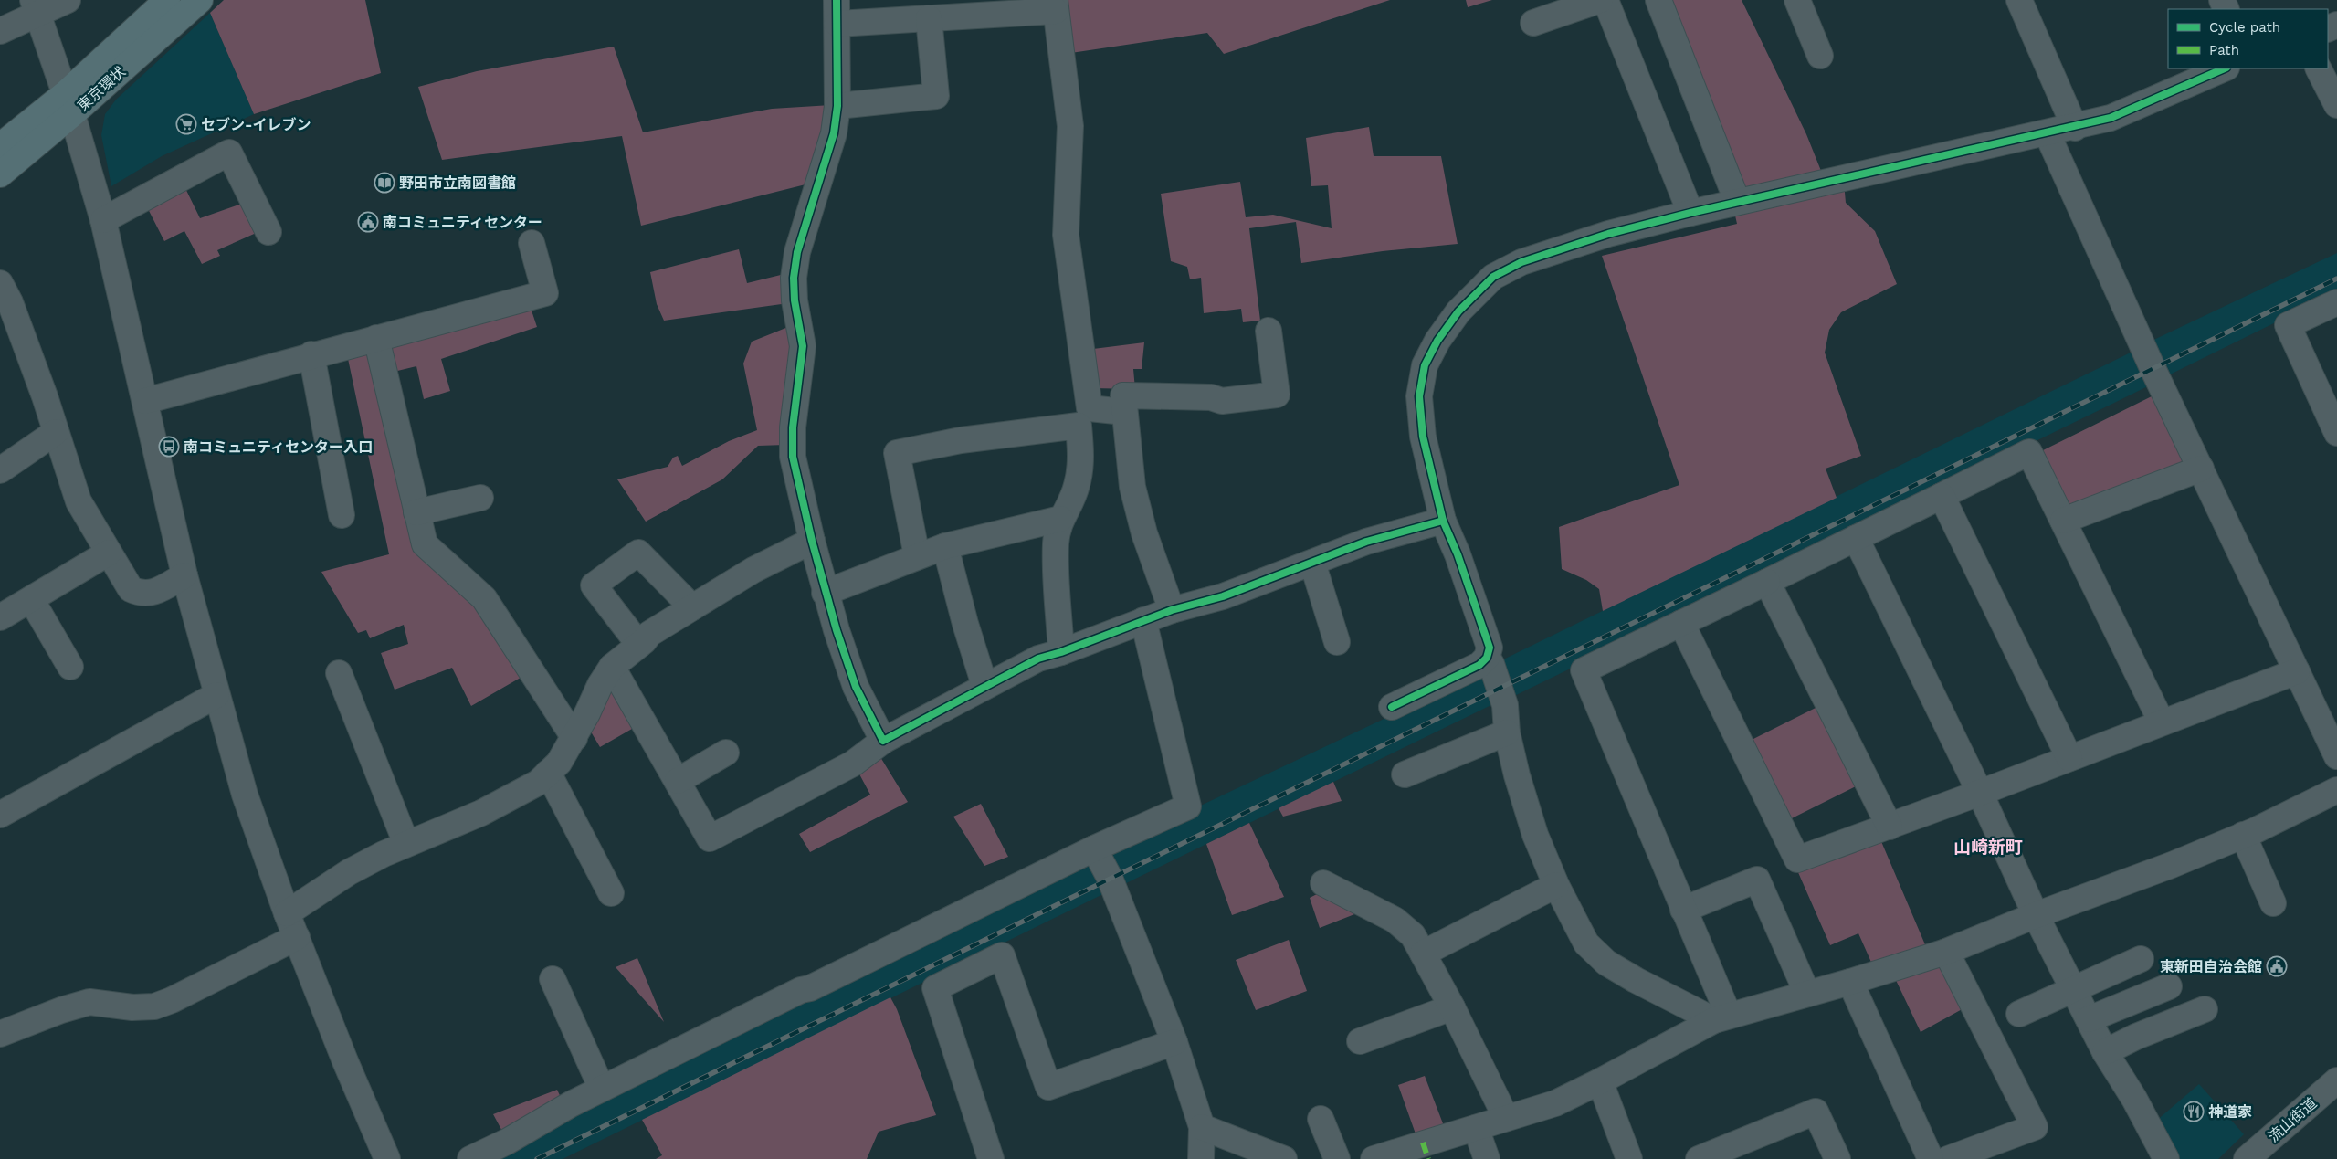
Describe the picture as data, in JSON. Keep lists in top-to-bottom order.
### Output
{
  "streets": {
    "highway": ["東京環状"],
    "street": ["流山街道"]
  },
  "districts": ["山崎新町"],
  "places": {
    "supermarket": ["セブン-イレブン"],
    "library": ["野田市立南図書館"],
    "public building": ["南コミュニティセンター", "東新田自治会館"],
    "bus stop": ["南コミュニティセンター入口"],
    "restaurant": ["神道家"]
  },
  "legend": ["Cycle path", "Path"]
}
